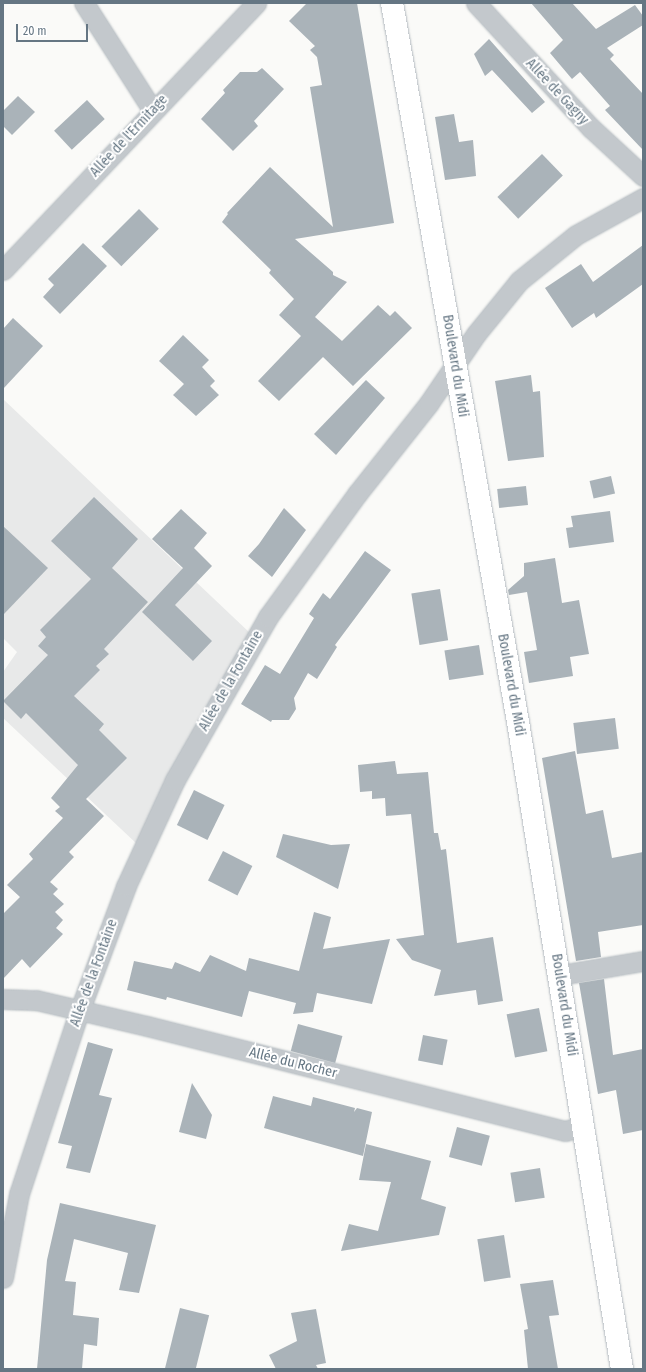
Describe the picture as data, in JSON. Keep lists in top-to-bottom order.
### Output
{
  "streets": {
    "street": [
      "Allée de Gagny",
      "Allée de l'Ermitage",
      "Boulevard du Midi",
      "Allée de la Fontaine",
      "Allée du Rocher"
    ]
  },
  "crossings": [
    ["Boulevard du Midi", "Allée de la Fontaine"],
    ["Boulevard du Midi", "Allée du Rocher"],
    ["Allée de la Fontaine", "Allée du Rocher"]
  ],
  "scale_bar": "20 m"
}
